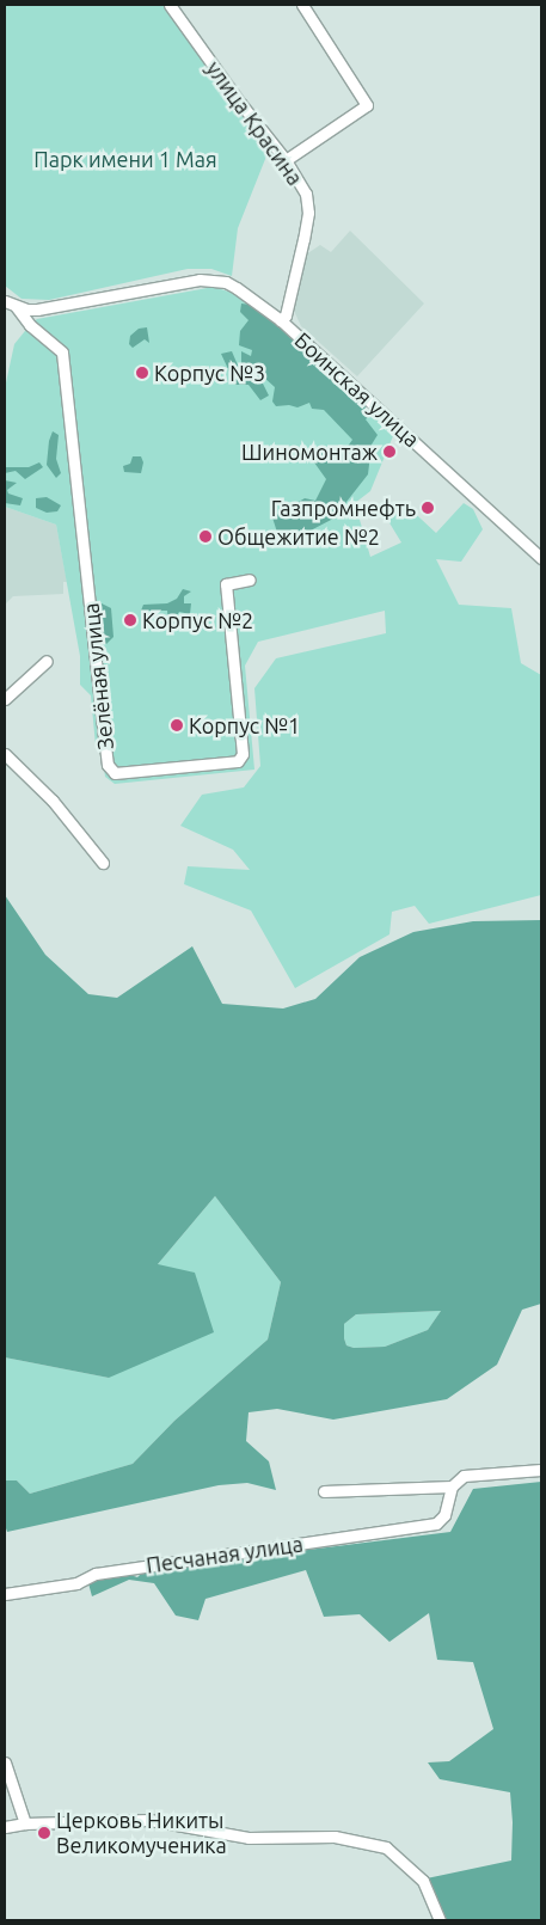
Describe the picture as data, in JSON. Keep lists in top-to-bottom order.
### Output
{
  "streets": {
    "street": [
      "улица Красина",
      "Боинская улица",
      "Зелёная улица",
      "Песчаная улица"
    ]
  },
  "crossings": [
    ["улица Красина", "Боинская улица"],
    ["Боинская улица", "Зелёная улица"]
  ],
  "parks": ["Парк имени 1 Мая"],
  "places": [
    "Корпус №3",
    "Шиномонтаж",
    "Газпромнефть",
    "Общежитие №2",
    "Корпус №2",
    "Корпус №1",
    "Церковь Никиты Великомученика"
  ]
}
